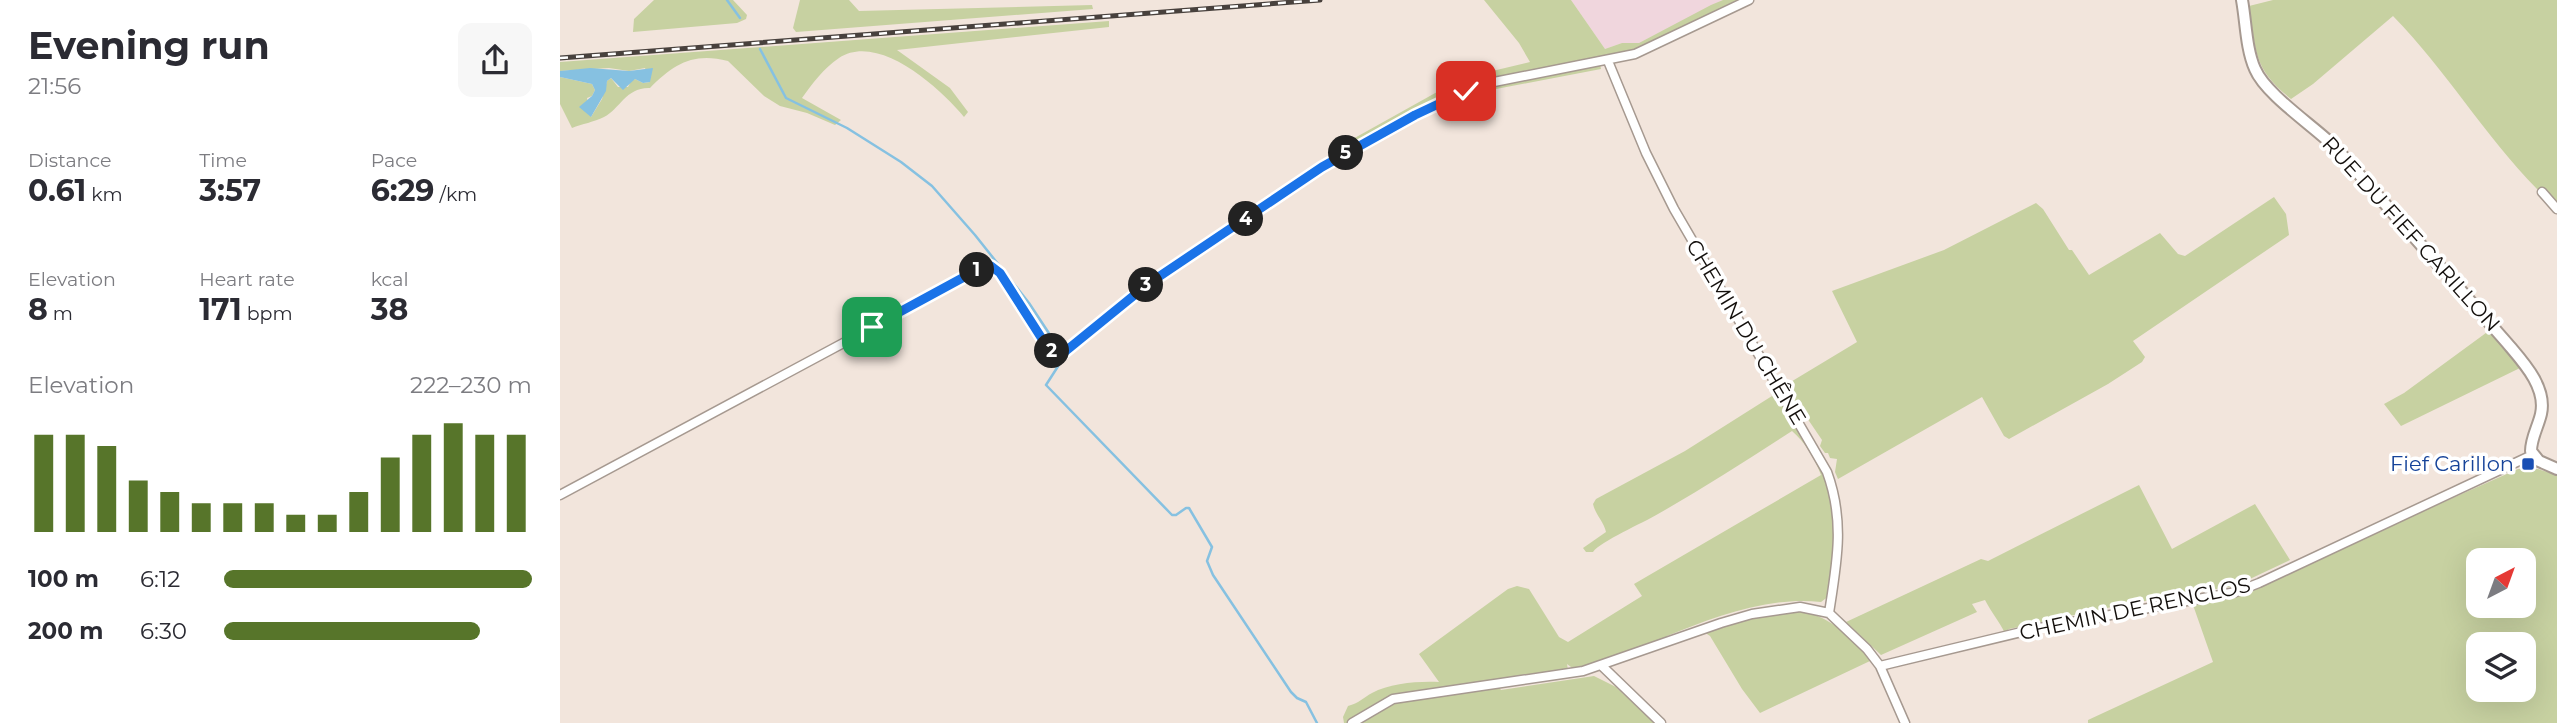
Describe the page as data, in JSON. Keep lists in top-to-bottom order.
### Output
{
  "streets": {
    "street": ["RUE DU FIEF CARILLON", "CHEMIN DU CHÊNE", "CHEMIN DE RENCLOS"]
  },
  "crossings": [
    ["RUE DU FIEF CARILLON", "CHEMIN DE RENCLOS"]
  ],
  "places": {
    "transit": ["Fief Carillon"]
  },
  "north": "top right",
  "page": {
    "heading": ["Evening run", "21:56"],
    "stats": [
      ["Distance", "0.61 km"],
      ["Time", "3:57"],
      ["Pace", "6:29 /km"],
      ["Elevation", "8 m"],
      ["Heart rate", "171 bpm"],
      ["kcal", "38"]
    ],
    "pins": [
      "5",
      "4",
      "1",
      "3",
      "2"
    ],
    "chart": ["Elevation", "222–230 m"],
    "list": [
      {
        "name": "100 m",
        "note": "6:12"
      },
      {
        "name": "200 m",
        "note": "6:30"
      }
    ]
  }
}
